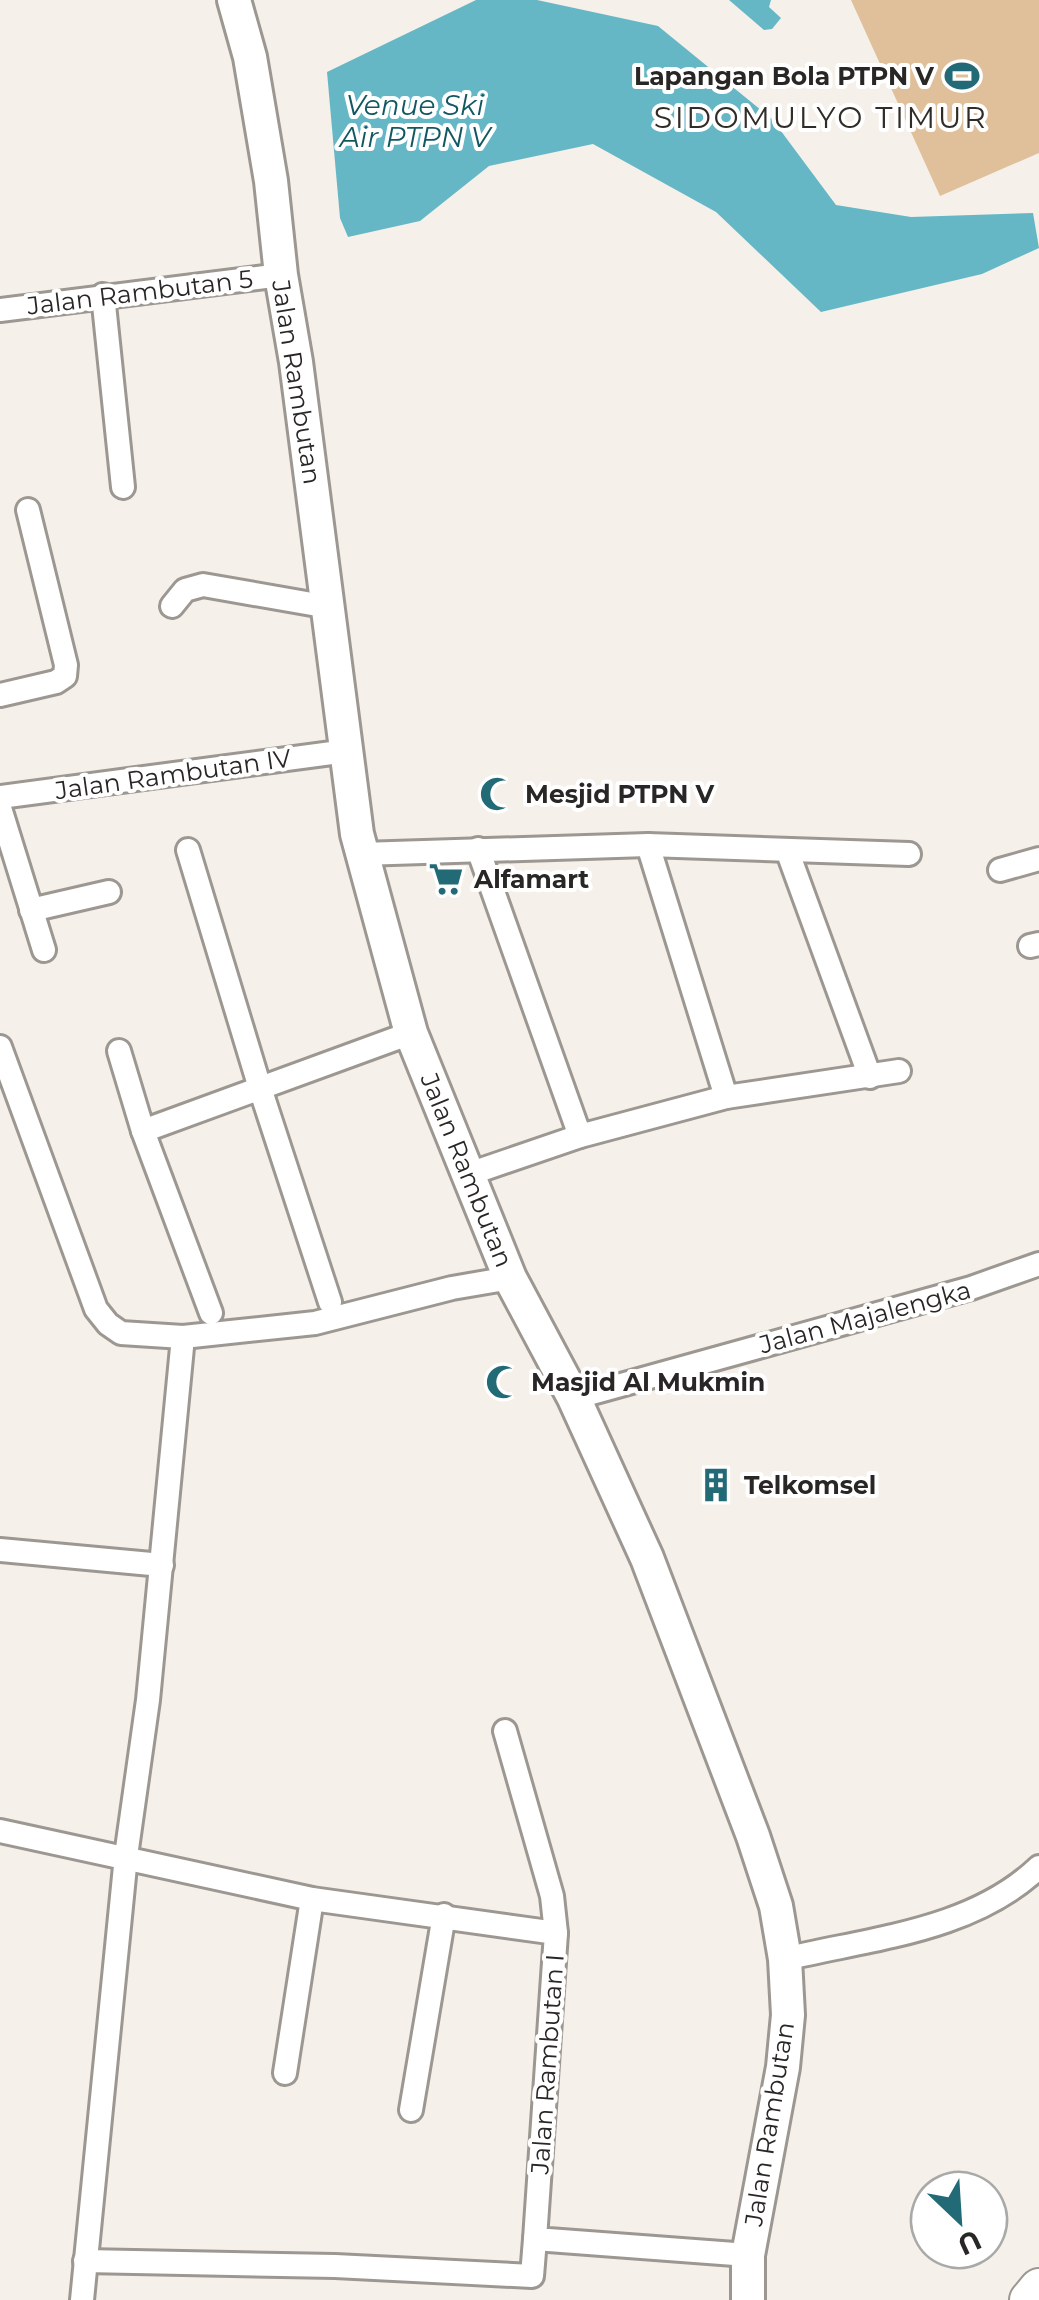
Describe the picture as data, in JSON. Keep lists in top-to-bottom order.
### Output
{
  "streets": {
    "main road": ["Jalan Rambutan"],
    "street": [
      "Jalan Rambutan 5",
      "Jalan Rambutan IV",
      "Jalan Majalengka",
      "Jalan Rambutan I"
    ]
  },
  "crossings": [
    ["Jalan Rambutan 5", "Jalan Rambutan"],
    ["Jalan Rambutan", "Jalan Rambutan IV"],
    ["Jalan Rambutan", "Jalan Majalengka"]
  ],
  "districts": ["SIDOMULYO TIMUR"],
  "water": ["Venue Ski Air PTPN V"],
  "places": {
    "sports": ["Lapangan Bola PTPN V"],
    "mosque": ["Mesjid PTPN V", "Masjid Al Mukmin"],
    "supermarket": ["Alfamart"],
    "building": ["Telkomsel"]
  },
  "north": "bottom right"
}
